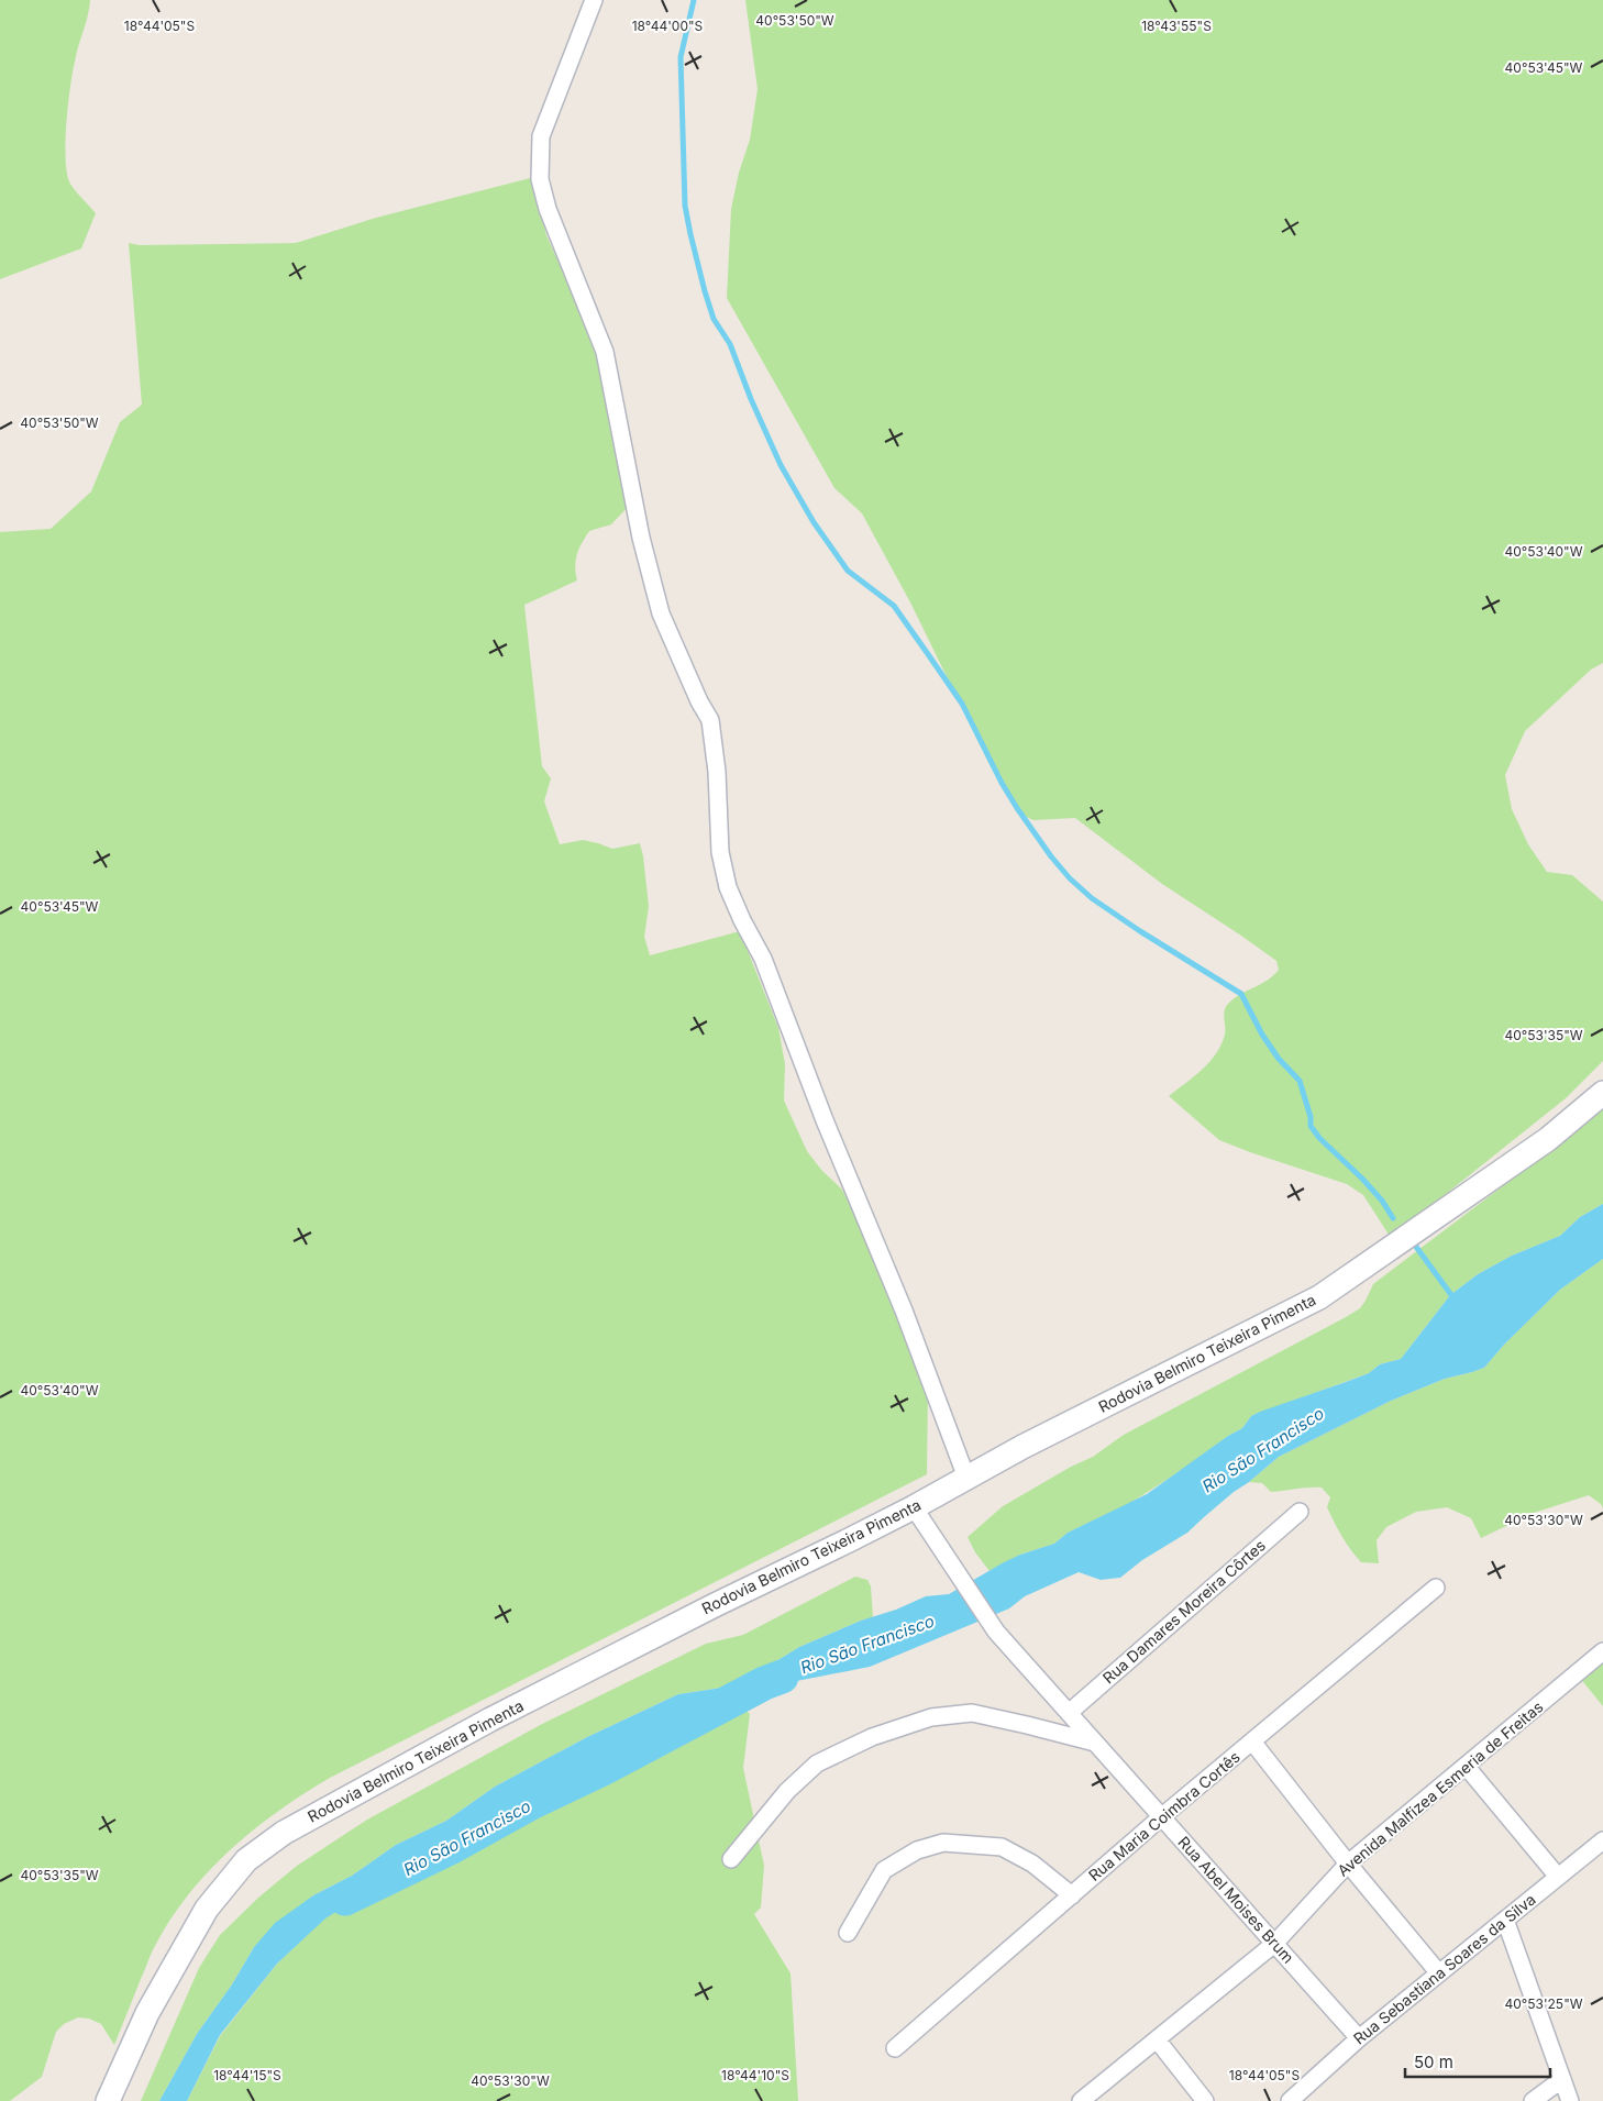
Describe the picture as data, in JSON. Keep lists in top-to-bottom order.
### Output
{
  "streets": {
    "main road": ["Rodovia Belmiro Teixeira Pimenta"],
    "street": [
      "Rua Damares Moreira Côrtes",
      "Avenida Malfizea Esmeria de Freitas",
      "Rua Maria Coimbra Cortês",
      "Rua Abel Moises Brum",
      "Rua Sebastiana Soares da Silva"
    ]
  },
  "crossings": [
    ["Rodovia Belmiro Teixeira Pimenta", "Rua Abel Moises Brum"],
    ["Rua Damares Moreira Côrtes", "Rua Abel Moises Brum"],
    ["Avenida Malfizea Esmeria de Freitas", "Rua Abel Moises Brum"],
    ["Rua Maria Coimbra Cortês", "Rua Abel Moises Brum"],
    ["Rua Abel Moises Brum", "Rua Sebastiana Soares da Silva"]
  ],
  "water": ["Rio São Francisco"],
  "scale_bar": "50 m",
  "coordinates": [
    "40°53'50\"W",
    "18°44'05\"S",
    "18°44'00\"S",
    "18°43'55\"S",
    "40°53'45\"W",
    "40°53'40\"W",
    "40°53'35\"W",
    "40°53'30\"W",
    "40°53'25\"W",
    "18°44'15\"S",
    "18°44'10\"S"
  ]
}
